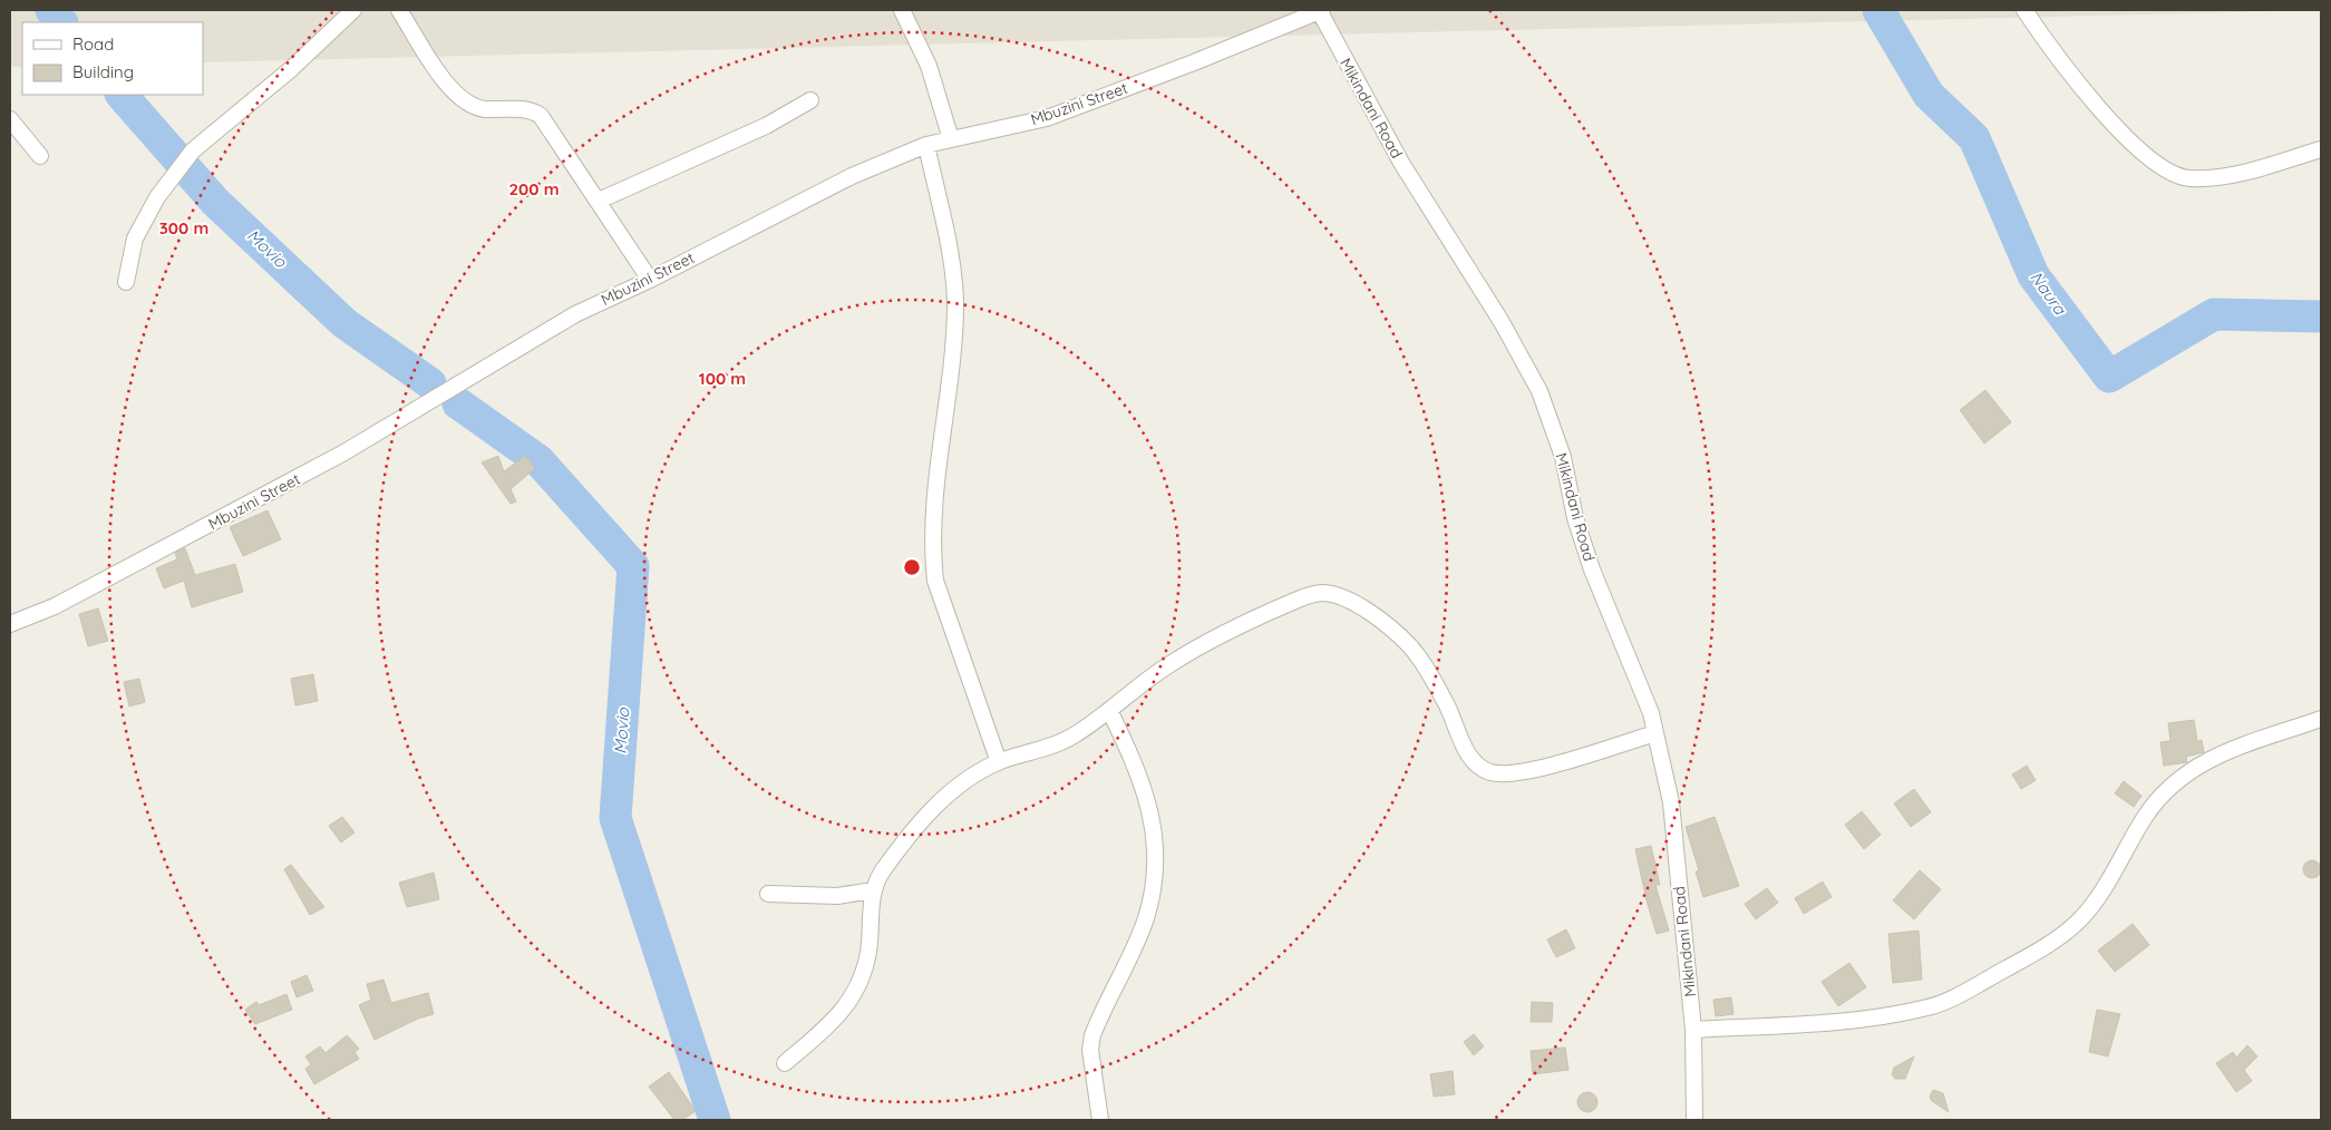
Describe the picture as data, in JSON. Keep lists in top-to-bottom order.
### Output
{
  "streets": {
    "street": ["Mbuzini Street", "Mikindani Road"]
  },
  "crossings": [
    ["Mbuzini Street", "Mikindani Road"]
  ],
  "water": ["Movio", "Naura"],
  "legend": ["Road", "Building"],
  "rings": ["200 m", "300 m", "100 m"]
}
